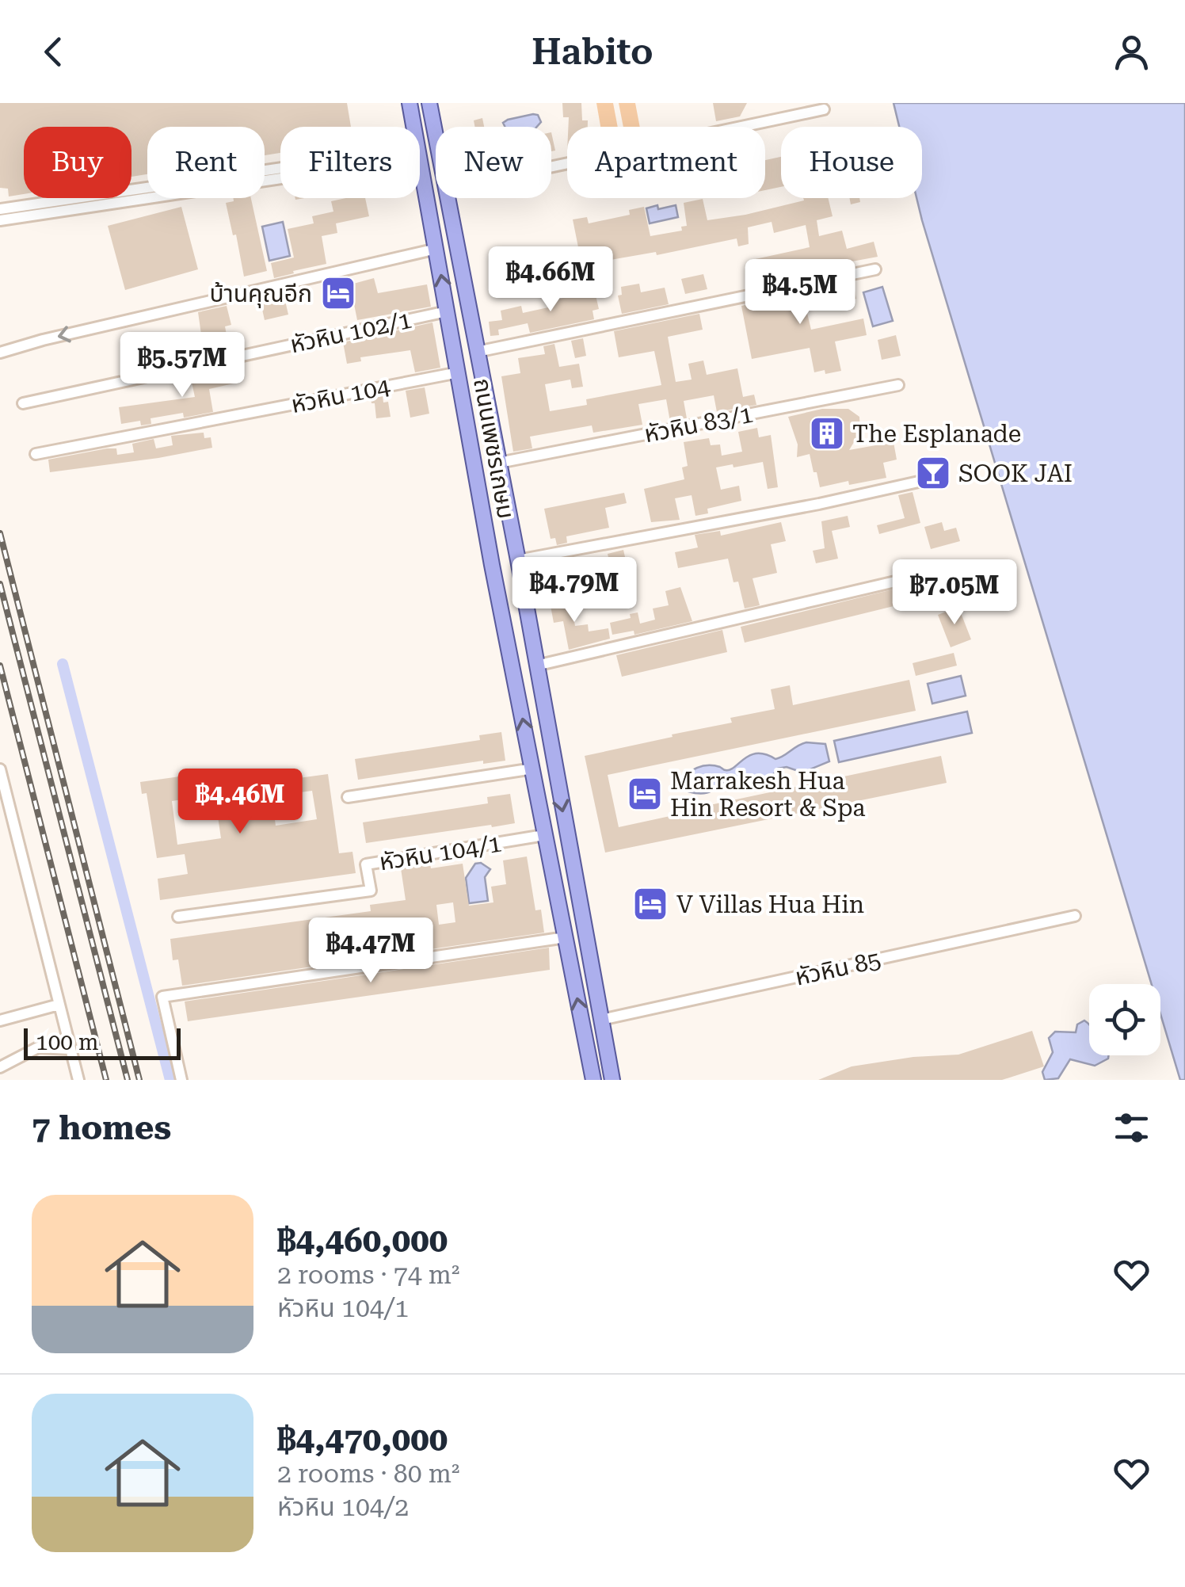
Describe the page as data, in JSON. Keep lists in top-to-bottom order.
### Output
{
  "streets": {
    "main road": ["ถนนเพชรเกษม"],
    "street": [
      "หัวหิน 102/1",
      "หัวหิน 104",
      "หัวหิน 83/1",
      "หัวหิน 104/1",
      "หัวหิน 85"
    ]
  },
  "crossings": [
    ["หัวหิน 102/1", "ถนนเพชรเกษม"],
    ["หัวหิน 104", "ถนนเพชรเกษม"],
    ["หัวหิน 83/1", "ถนนเพชรเกษม"],
    ["ถนนเพชรเกษม", "หัวหิน 104/1"],
    ["ถนนเพชรเกษม", "หัวหิน 85"]
  ],
  "places": {
    "hotel": ["บ้านคุณอีก", "Marrakesh Hua Hin Resort & Spa", "V Villas Hua Hin"],
    "building": ["The Esplanade"],
    "bar": ["SOOK JAI"]
  },
  "scale_bar": "100 m",
  "page": {
    "header": "Habito",
    "chip": [
      "Buy",
      "Rent",
      "Filters",
      "New",
      "Apartment",
      "House"
    ],
    "price": [
      "฿4.66M",
      "฿4.5M",
      "฿5.57M",
      "฿4.79M",
      "฿7.05M",
      "฿4.46M",
      "฿4.47M"
    ],
    "scale": "100 m",
    "heading": "7 homes",
    "list": [
      {
        "name": "฿4,460,000",
        "note": "2 rooms · 74 m² · หัวหิน 104/1"
      },
      {
        "name": "฿4,470,000",
        "note": "2 rooms · 80 m² · หัวหิน 104/2"
      }
    ]
  }
}
